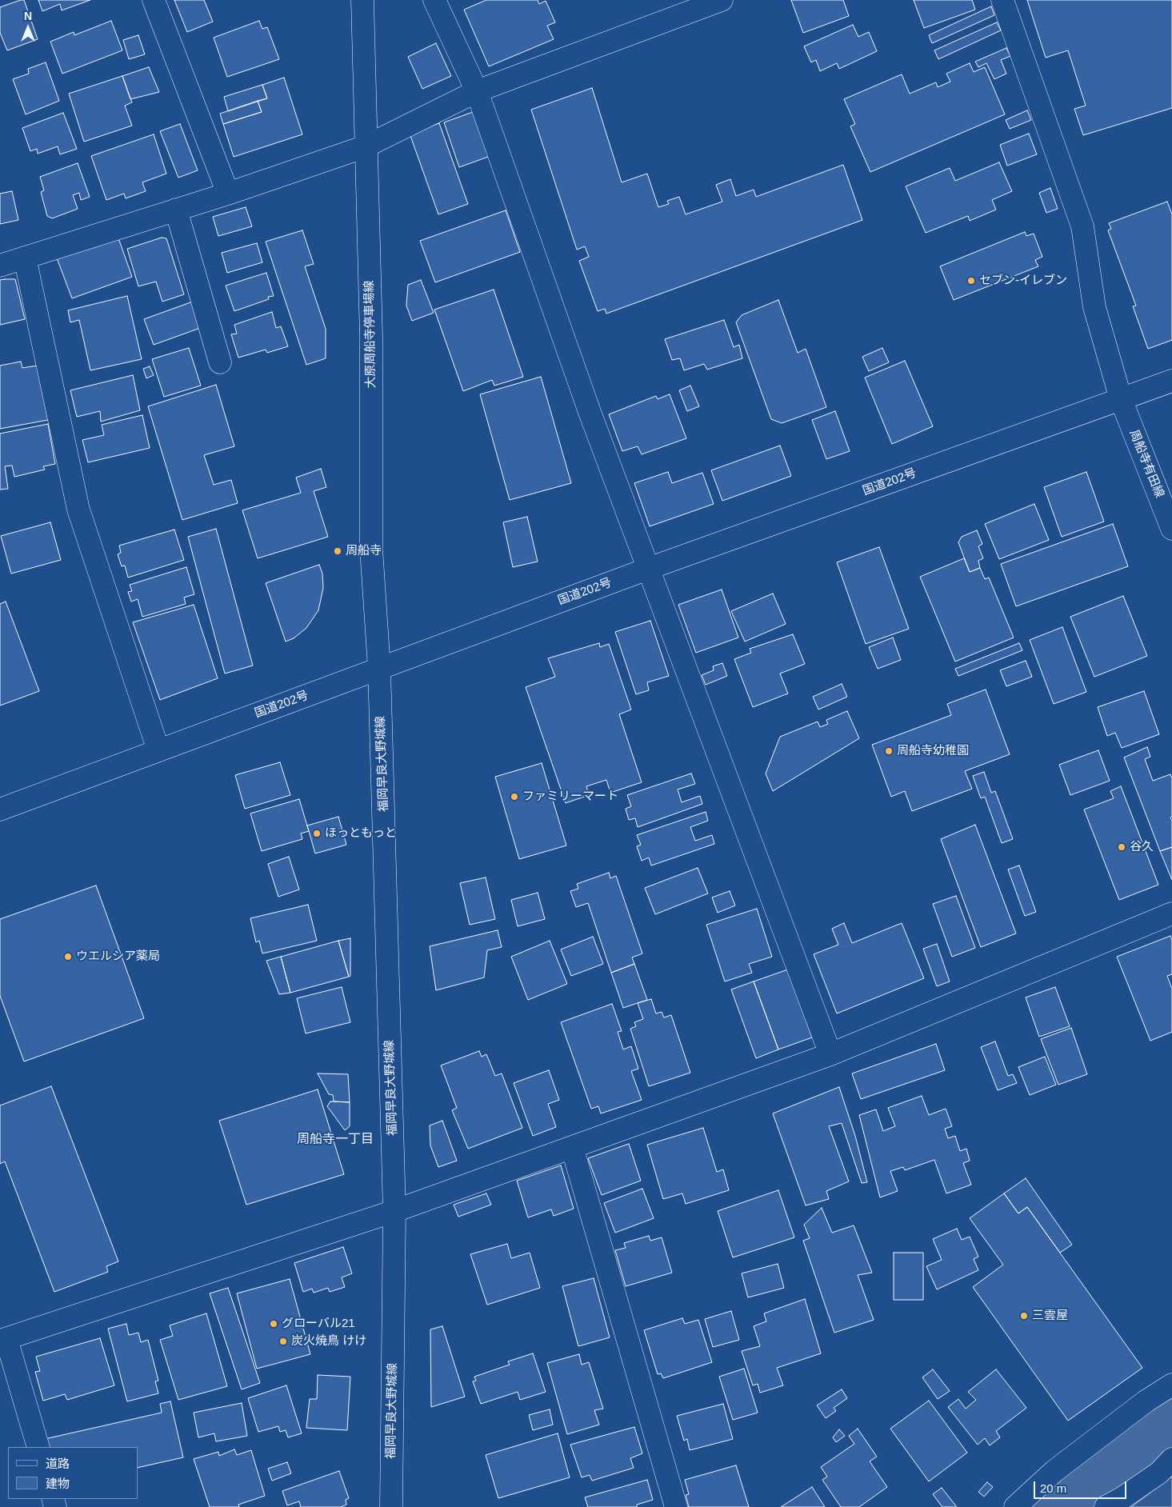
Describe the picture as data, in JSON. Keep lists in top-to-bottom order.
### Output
{
  "streets": {
    "main road": [
      "大原周船寺停車場線",
      "周船寺有田線",
      "国道202号",
      "福岡早良大野城線"
    ]
  },
  "crossings": [
    ["大原周船寺停車場線", "国道202号"],
    ["大原周船寺停車場線", "福岡早良大野城線"],
    ["周船寺有田線", "国道202号"],
    ["国道202号", "福岡早良大野城線"]
  ],
  "districts": ["周船寺一丁目"],
  "places": [
    "セブン-イレブン",
    "周船寺",
    "周船寺幼稚園",
    "ファミリーマート",
    "ほっともっと",
    "谷久",
    "ウエルシア薬局",
    "三雲屋",
    "グローバル21",
    "炭火焼鳥 けけ"
  ],
  "legend": ["道路", "建物"],
  "scale_bar": "20 m",
  "north": "top"
}
